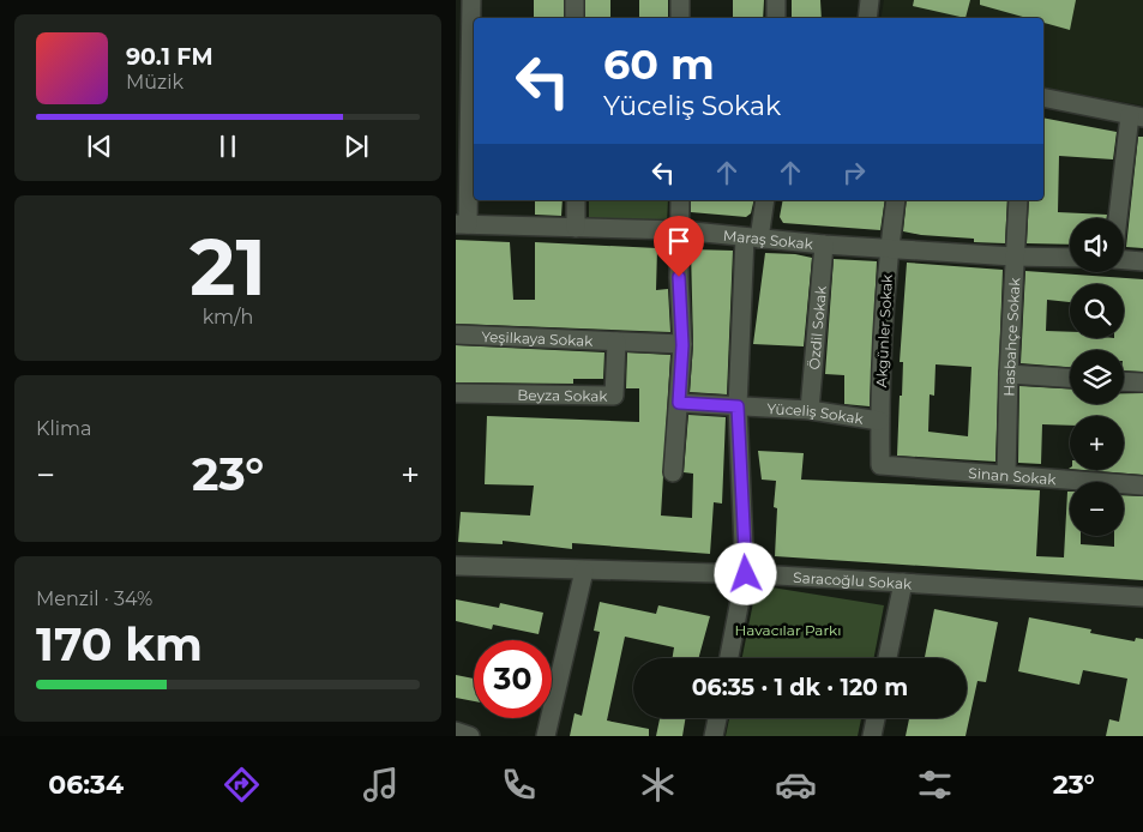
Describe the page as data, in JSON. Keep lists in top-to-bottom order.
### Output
{
  "streets": {
    "street": [
      "Maraş Sokak",
      "Özdil Sokak",
      "Akgünler Sokak",
      "Hasbahçe Sokak",
      "Yeşilkaya Sokak",
      "Beyza Sokak",
      "Yüceliş Sokak",
      "Sinan Sokak",
      "Saracoğlu Sokak"
    ]
  },
  "crossings": [
    ["Maraş Sokak", "Özdil Sokak"],
    ["Maraş Sokak", "Akgünler Sokak"],
    ["Maraş Sokak", "Hasbahçe Sokak"],
    ["Özdil Sokak", "Yüceliş Sokak"],
    ["Akgünler Sokak", "Yüceliş Sokak"],
    ["Akgünler Sokak", "Sinan Sokak"],
    ["Hasbahçe Sokak", "Sinan Sokak"],
    ["Yeşilkaya Sokak", "Beyza Sokak"]
  ],
  "parks": ["Havacılar Parkı"],
  "page": {
    "turn": ["60 m", "Yüceliş Sokak"],
    "song": ["90.1 FM", "Müzik"],
    "tile": [
      ["21", "km/h"],
      "Klima",
      ["Menzil · 34%", "170 km"]
    ],
    "map_buttons": ["+", "−"],
    "heat": ["−", "23°", "+"],
    "limit": "30",
    "trip": "06:35 · 1 dk · 120 m",
    "tabs": ["06:34", "23°"]
  }
}
